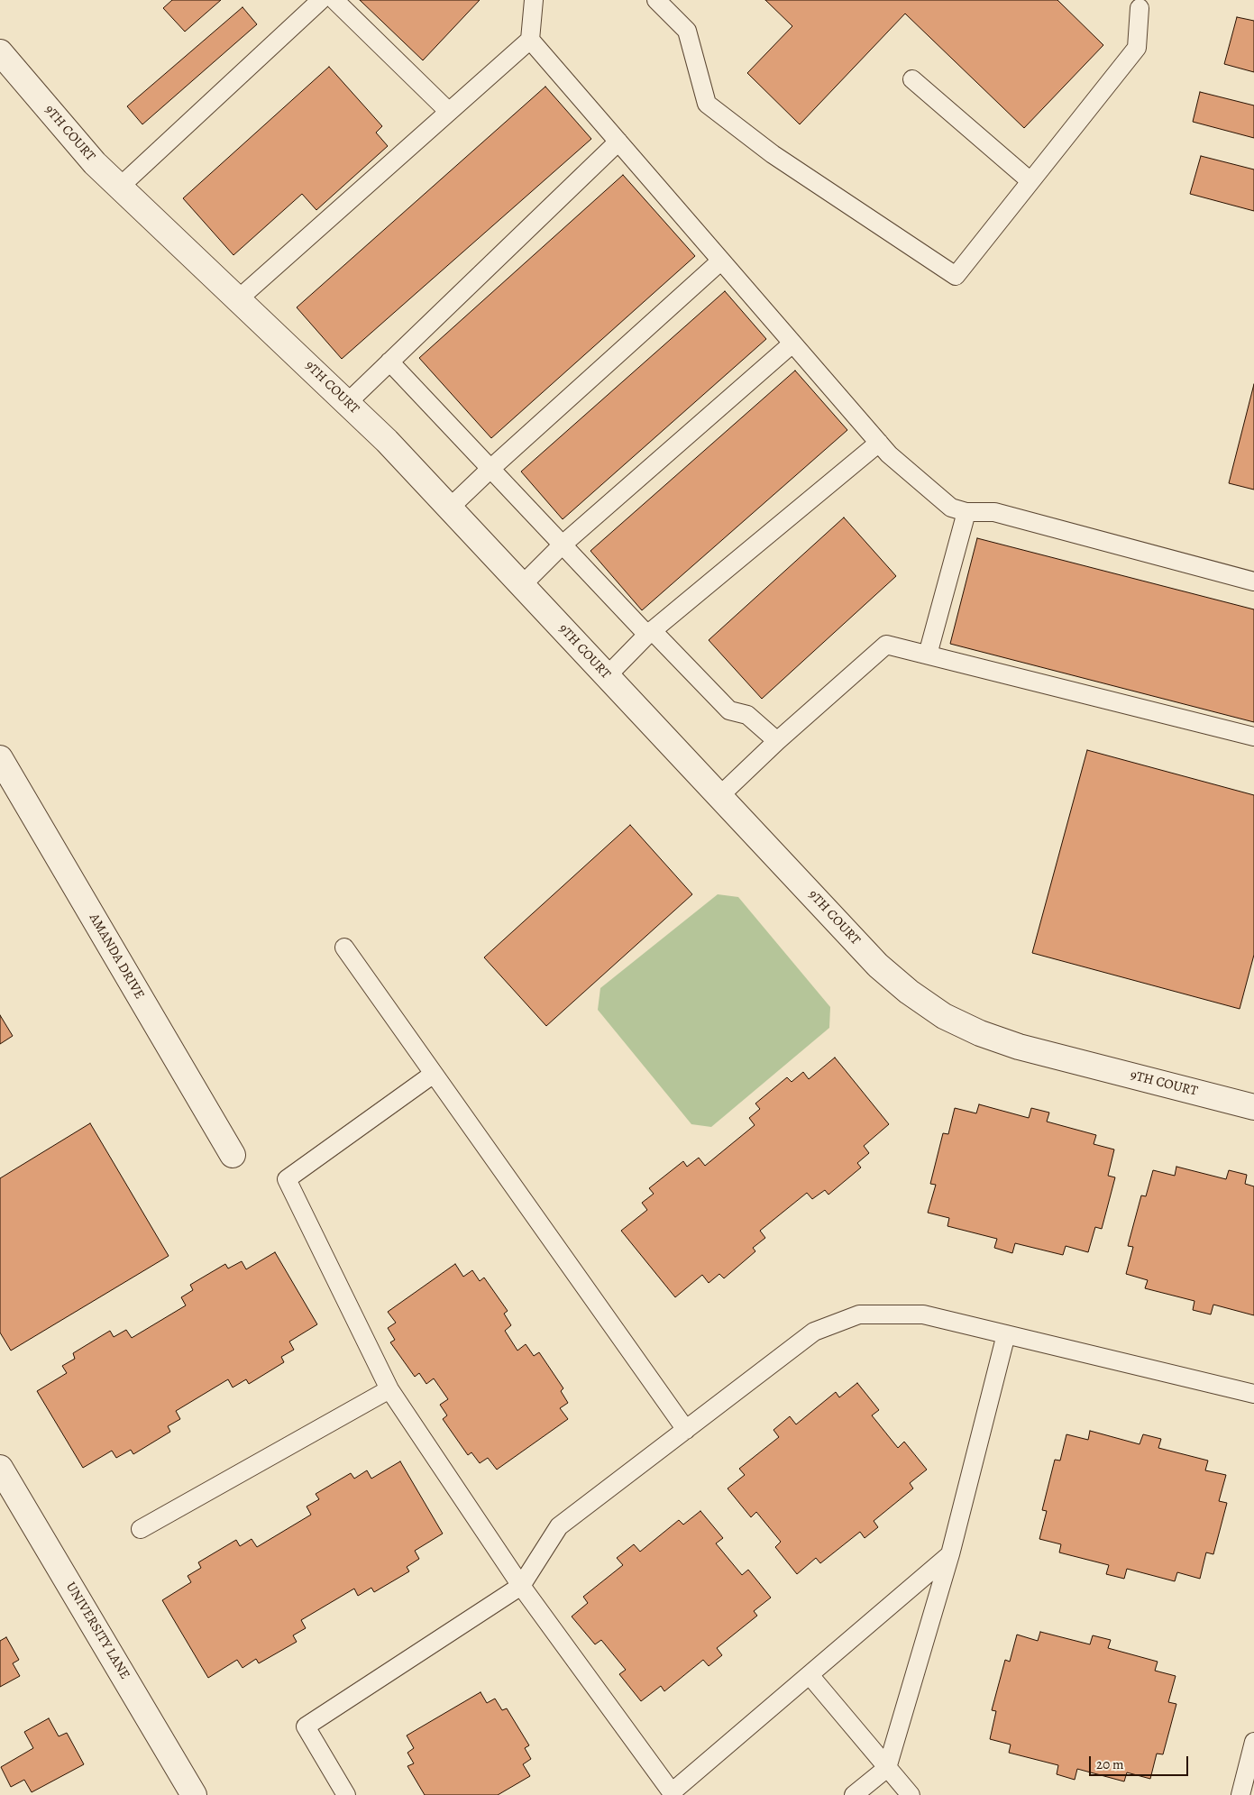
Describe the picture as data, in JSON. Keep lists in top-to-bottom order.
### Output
{
  "streets": {
    "street": ["9TH COURT", "AMANDA DRIVE", "UNIVERSITY LANE"]
  },
  "scale_bar": "20 m"
}
